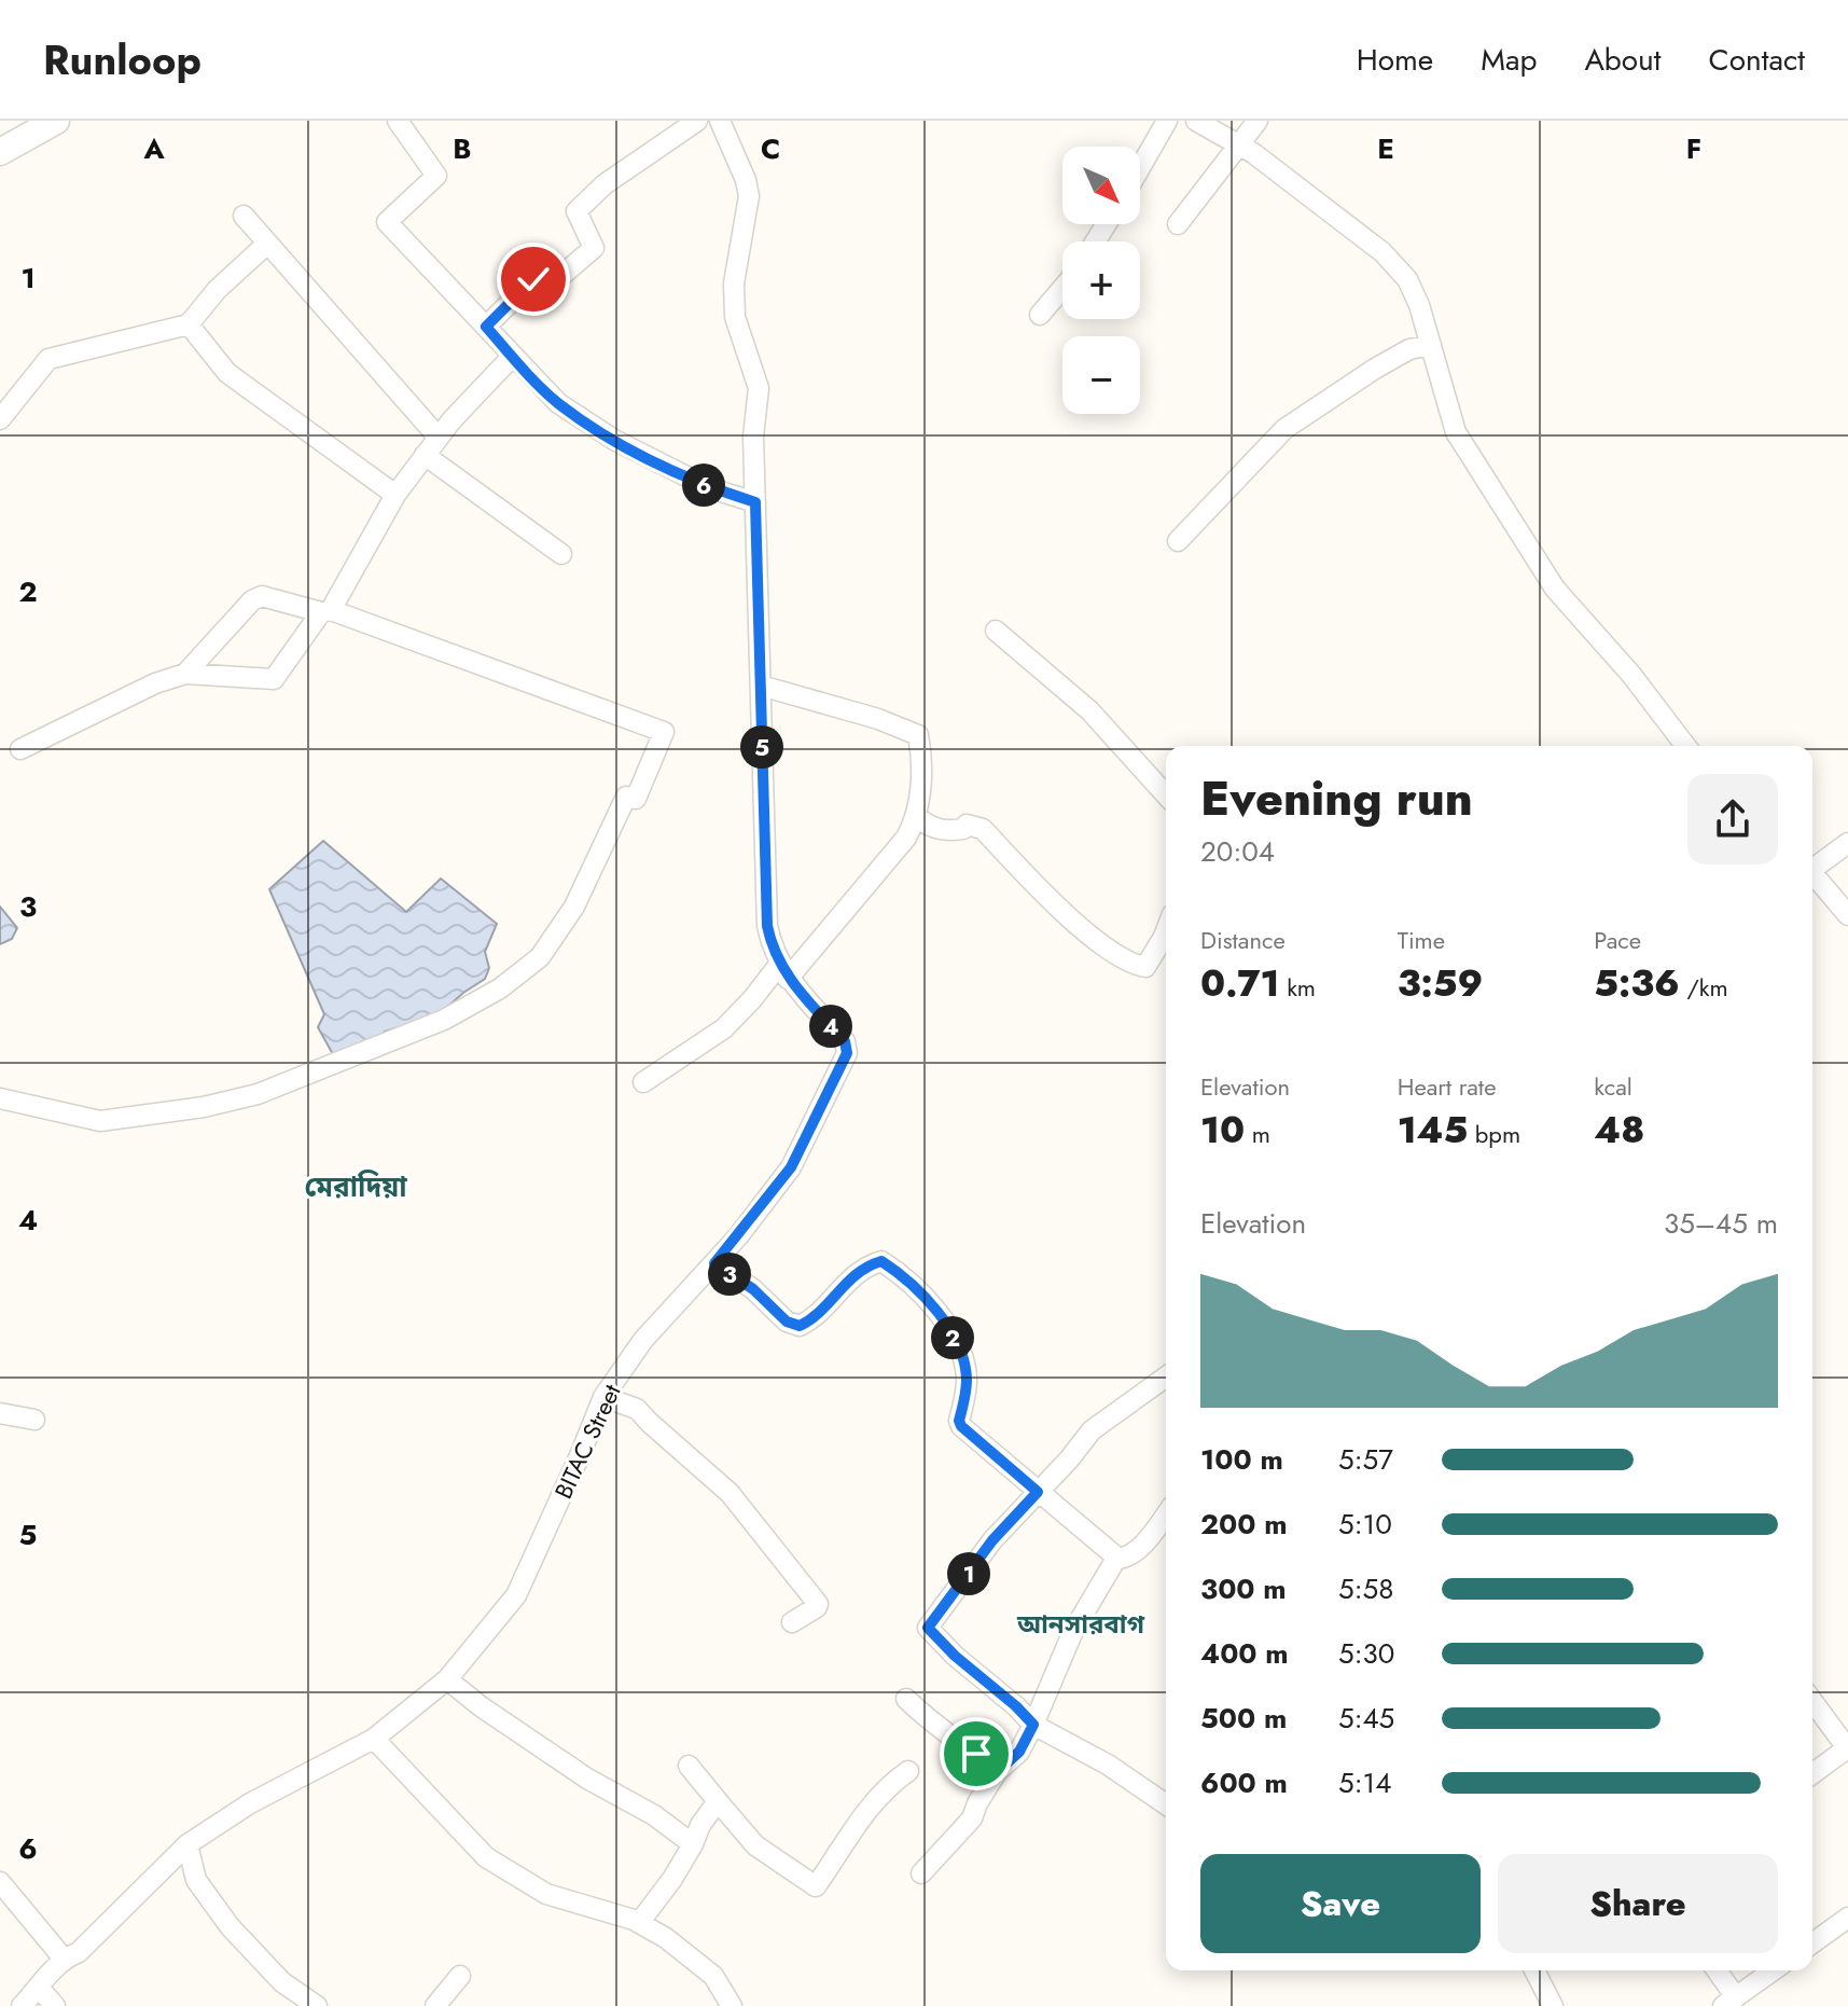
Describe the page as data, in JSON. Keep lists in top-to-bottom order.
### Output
{
  "streets": {
    "street": ["BITAC Street"]
  },
  "districts": ["মেরাদিয়া", "আনসারবাগ"],
  "north": "bottom right",
  "page": {
    "header": "Runloop",
    "nav": [
      "Home",
      "Map",
      "About",
      "Contact"
    ],
    "map_buttons": ["+", "−"],
    "pins": [
      "6",
      "5",
      "4",
      "3",
      "2",
      "1"
    ],
    "heading": ["Evening run", "20:04"],
    "stats": [
      ["Distance", "0.71 km"],
      ["Time", "3:59"],
      ["Pace", "5:36 /km"],
      ["Elevation", "10 m"],
      ["Heart rate", "145 bpm"],
      ["kcal", "48"]
    ],
    "chart": ["Elevation", "35–45 m"],
    "list": [
      {
        "name": "100 m",
        "note": "5:57"
      },
      {
        "name": "200 m",
        "note": "5:10"
      },
      {
        "name": "300 m",
        "note": "5:58"
      },
      {
        "name": "400 m",
        "note": "5:30"
      },
      {
        "name": "500 m",
        "note": "5:45"
      },
      {
        "name": "600 m",
        "note": "5:14"
      }
    ],
    "buttons": ["Save", "Share"]
  },
  "grid": {
    "columns": [
      "A",
      "B",
      "C",
      "E",
      "F"
    ],
    "rows": [
      "1",
      "2",
      "3",
      "4",
      "5",
      "6"
    ]
  }
}
